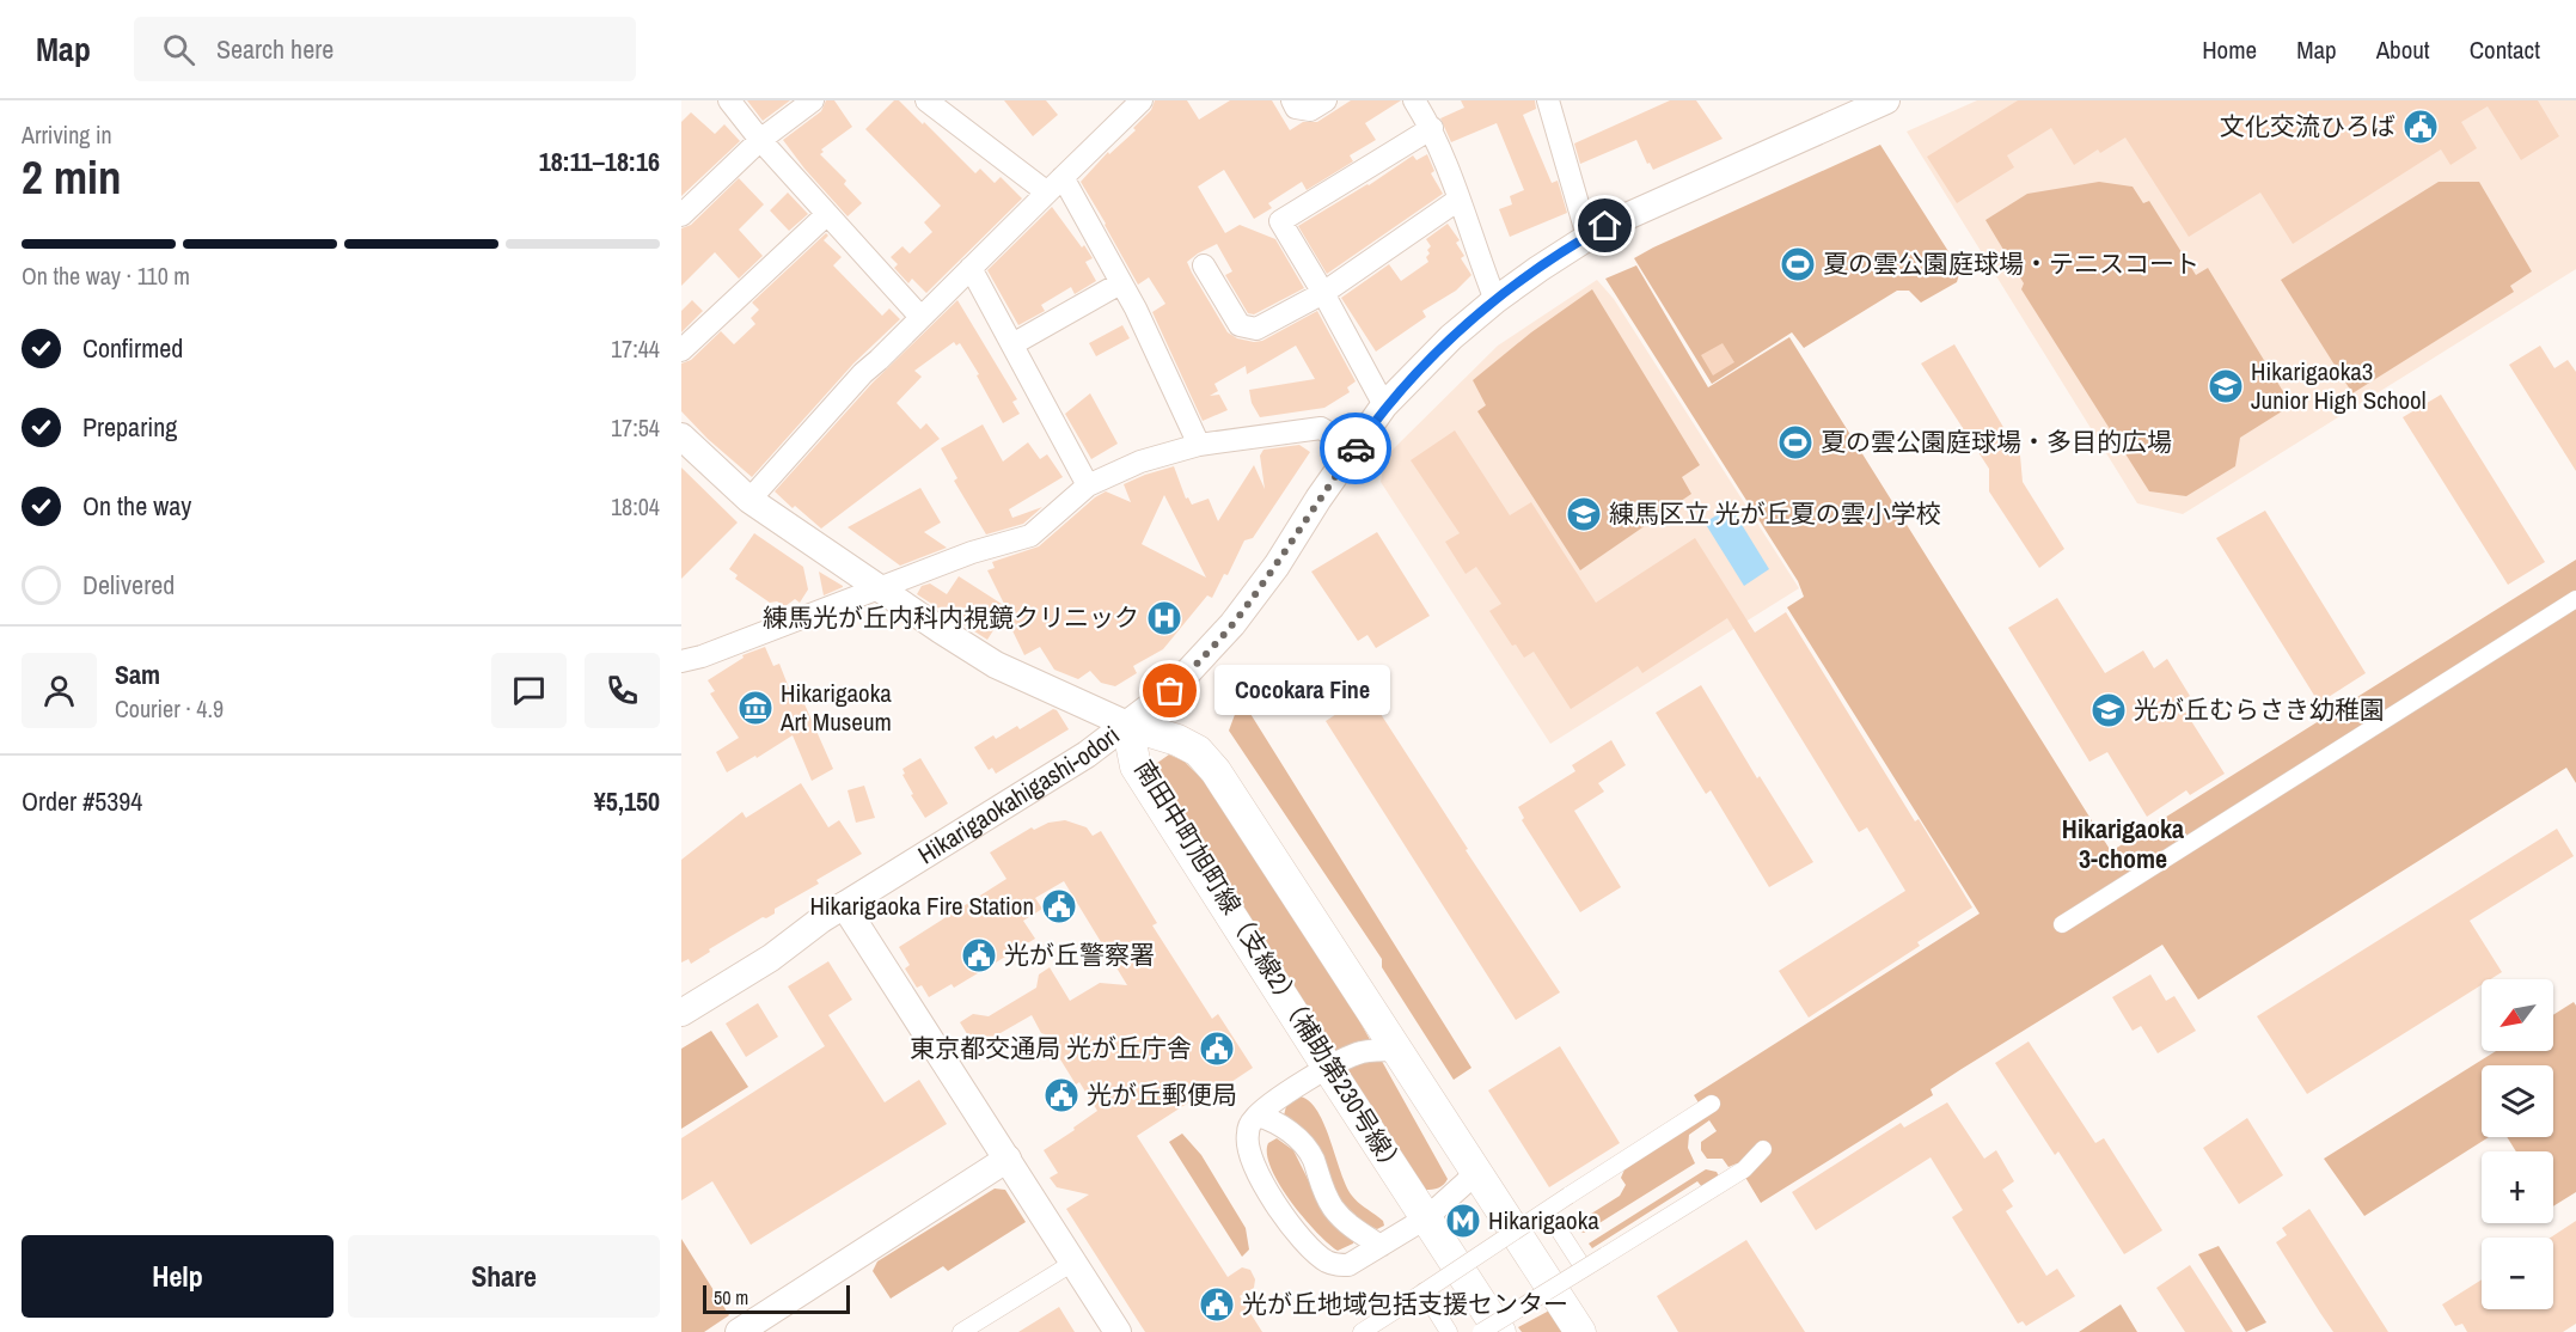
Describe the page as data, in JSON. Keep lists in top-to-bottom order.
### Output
{
  "streets": {
    "main road": ["南田中町旭町線（支線2）（補助第230号線）"],
    "street": ["Hikarigaokahigashi-odori"]
  },
  "crossings": [
    ["Hikarigaokahigashi-odori", "南田中町旭町線（支線2）（補助第230号線）"]
  ],
  "districts": ["Hikarigaoka 3-chome"],
  "places": {
    "public building": [
      "文化交流ひろば",
      "Hikarigaoka Fire Station",
      "光が丘警察署",
      "東京都交通局 光が丘庁舎",
      "光が丘郵便局",
      "光が丘地域包括支援センター"
    ],
    "sports": ["夏の雲公園庭球場・テニスコート", "夏の雲公園庭球場・多目的広場"],
    "school or university": ["Hikarigaoka3 Junior High School", "練馬区立 光が丘夏の雲小学校", "光が丘むらさき幼稚園"],
    "hospital": ["練馬光が丘内科内視鏡クリニック"],
    "other": ["Cocokara Fine"],
    "museum": ["Hikarigaoka Art Museum"],
    "metro station": ["Hikarigaoka"]
  },
  "scale_bar": "50 m",
  "north": "bottom left",
  "page": {
    "header": "Map",
    "search": "Search here",
    "nav": [
      "Home",
      "Map",
      "About",
      "Contact"
    ],
    "heading": ["2 min", "Arriving in", "18:11–18:16"],
    "panel": [
      "Sam",
      "Courier · 4.9",
      "Order #5394",
      "¥5,150"
    ],
    "bar": "On the way · 110 m",
    "list": [
      ["Confirmed", "17:44"],
      ["Preparing", "17:54"],
      ["On the way", "18:04"],
      "Delivered"
    ],
    "bubble": "Cocokara Fine",
    "map_buttons": ["+", "−"],
    "buttons": ["Help", "Share"],
    "scale": "50 m"
  }
}
